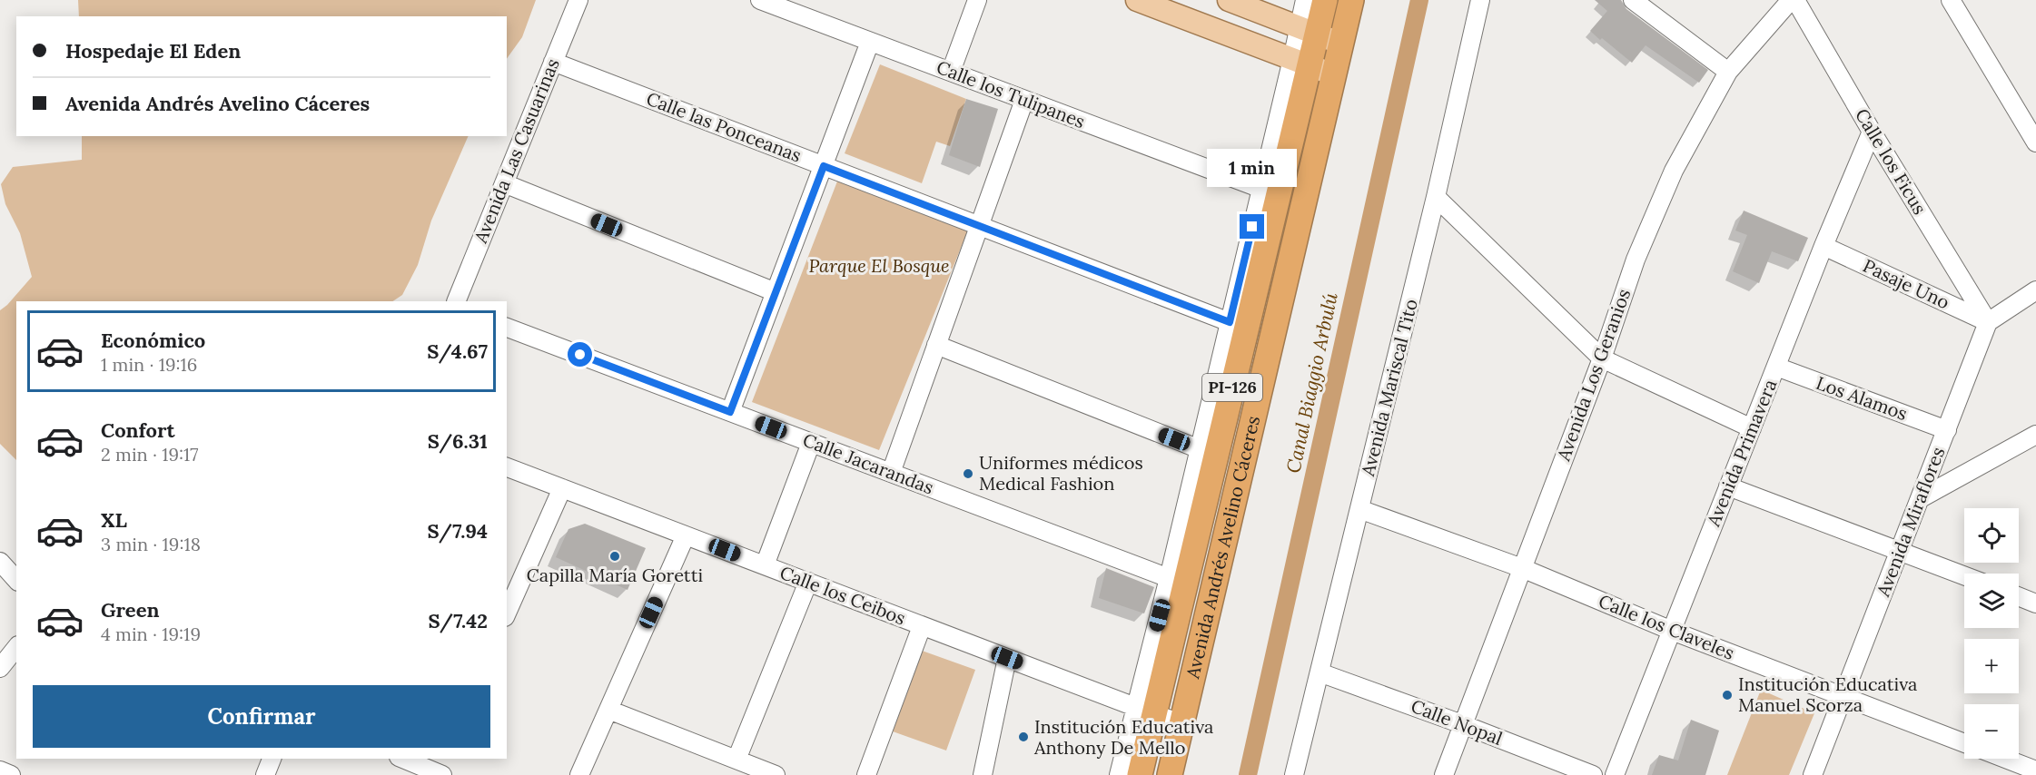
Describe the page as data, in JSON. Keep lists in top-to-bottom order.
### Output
{
  "streets": {
    "highway": ["PI-126", "Avenida Andrés Avelino Cáceres"],
    "street": [
      "Calle los Tulipanes",
      "Calle las Ponceanas",
      "Avenida Las Casuarinas",
      "Calle los Ficus",
      "Pasaje Uno",
      "Avenida Los Geranios",
      "Avenida Mariscal Tito",
      "Los Alamos",
      "Avenida Primavera",
      "Calle Jacarandas",
      "Avenida Miraflores",
      "Calle los Ceibos",
      "Calle los Claveles",
      "Calle Nopal"
    ]
  },
  "crossings": [
    ["Calle los Tulipanes", "Avenida Andrés Avelino Cáceres"],
    ["Calle las Ponceanas", "Avenida Las Casuarinas"],
    ["Calle las Ponceanas", "Avenida Andrés Avelino Cáceres"],
    ["Calle los Ficus", "Pasaje Uno"],
    ["Calle los Ficus", "Avenida Primavera"],
    ["Calle los Ficus", "Avenida Miraflores"],
    ["Pasaje Uno", "Avenida Primavera"],
    ["Pasaje Uno", "Avenida Miraflores"],
    ["Avenida Los Geranios", "Calle los Claveles"],
    ["Avenida Los Geranios", "Calle Nopal"],
    ["Avenida Mariscal Tito", "Calle los Claveles"],
    ["Avenida Mariscal Tito", "Calle Nopal"],
    ["Los Alamos", "Avenida Primavera"],
    ["Los Alamos", "Avenida Miraflores"],
    ["Avenida Primavera", "Calle los Claveles"],
    ["Calle Jacarandas", "Avenida Andrés Avelino Cáceres"],
    ["Avenida Miraflores", "Calle los Claveles"],
    ["Avenida Andrés Avelino Cáceres", "Calle los Ceibos"]
  ],
  "water": ["Canal Biaggio Arbulú"],
  "parks": ["Parque El Bosque"],
  "places": [
    "Uniformes médicos Medical Fashion",
    "Capilla María Goretti",
    "Institución Educativa Manuel Scorza",
    "Institución Educativa Anthony De Mello"
  ],
  "page": {
    "banner": ["Hospedaje El Eden", "Avenida Andrés Avelino Cáceres"],
    "bubble": "1 min",
    "list": [
      {
        "name": "Económico",
        "note": "1 min · 19:16",
        "value": "S/4.67"
      },
      {
        "name": "Confort",
        "note": "2 min · 19:17",
        "value": "S/6.31"
      },
      {
        "name": "XL",
        "note": "3 min · 19:18",
        "value": "S/7.94"
      },
      {
        "name": "Green",
        "note": "4 min · 19:19",
        "value": "S/7.42"
      }
    ],
    "map_buttons": ["+", "−"],
    "buttons": "Confirmar"
  }
}
